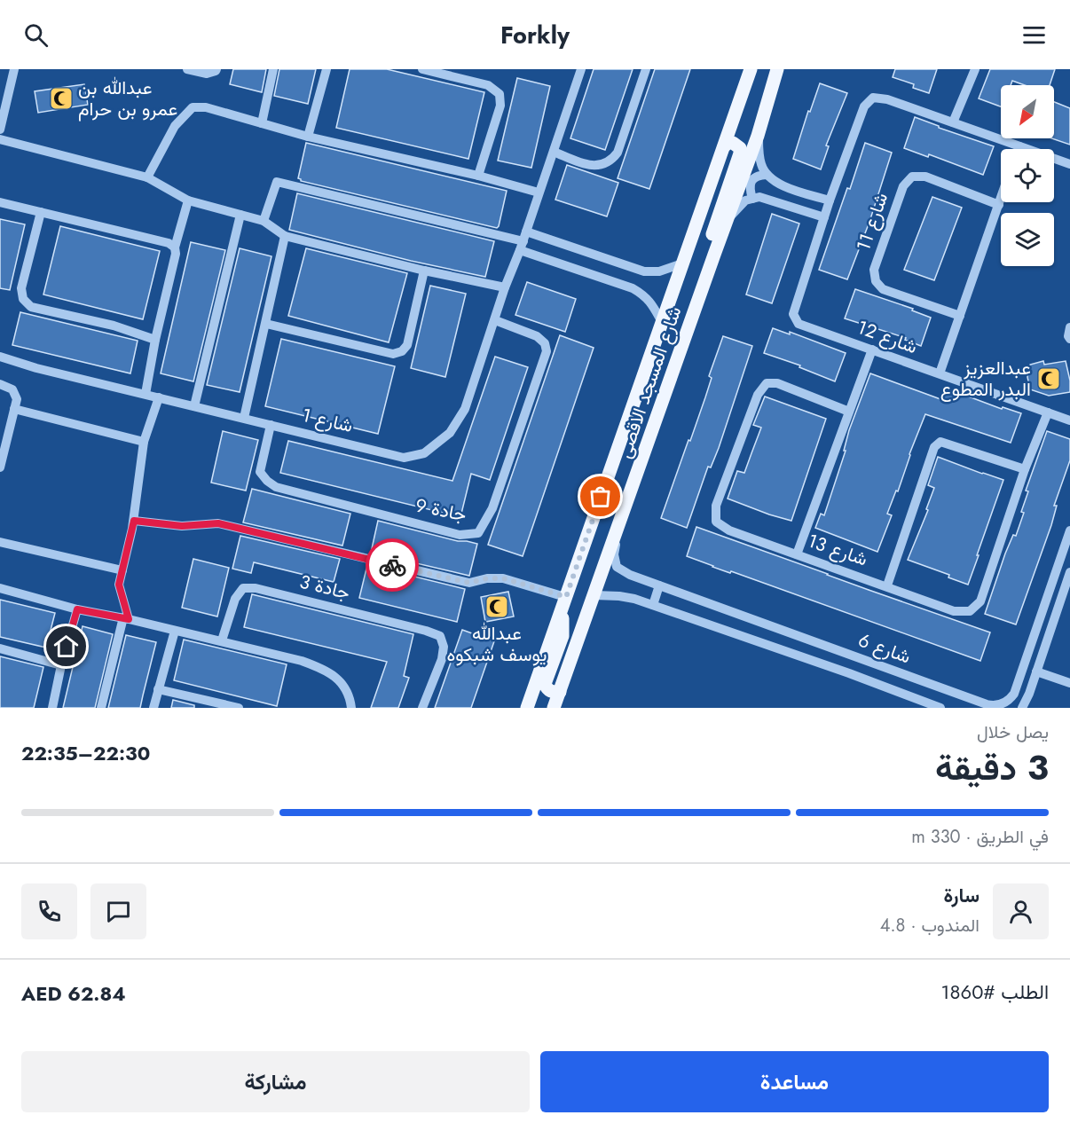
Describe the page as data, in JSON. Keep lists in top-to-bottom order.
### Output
{
  "streets": {
    "main road": ["شارع المسجد الاقصى"],
    "street": [
      "شارع 11",
      "شارع 12",
      "شارع 1",
      "جادة 9",
      "شارع 13",
      "جادة 3",
      "شارع 6"
    ]
  },
  "crossings": [
    ["شارع 12", "شارع 13"],
    ["شارع المسجد الاقصى", "شارع 6"],
    ["شارع 1", "جادة 9"]
  ],
  "places": {
    "mosque": ["عبدالله بن عمرو بن حرام", "عبدالعزيز البدر المطوع", "عبدالله يوسف شبكوه"]
  },
  "north": "bottom left",
  "page": {
    "header": "Forkly",
    "heading": ["3 دقيقة", "يصل خلال", "22:30–22:35"],
    "panel": [
      "سارة",
      "المندوب · 4.8",
      "الطلب #1860",
      "AED 62.84"
    ],
    "bar": "في الطريق · 330 m",
    "buttons": ["مساعدة", "مشاركة"]
  }
}
